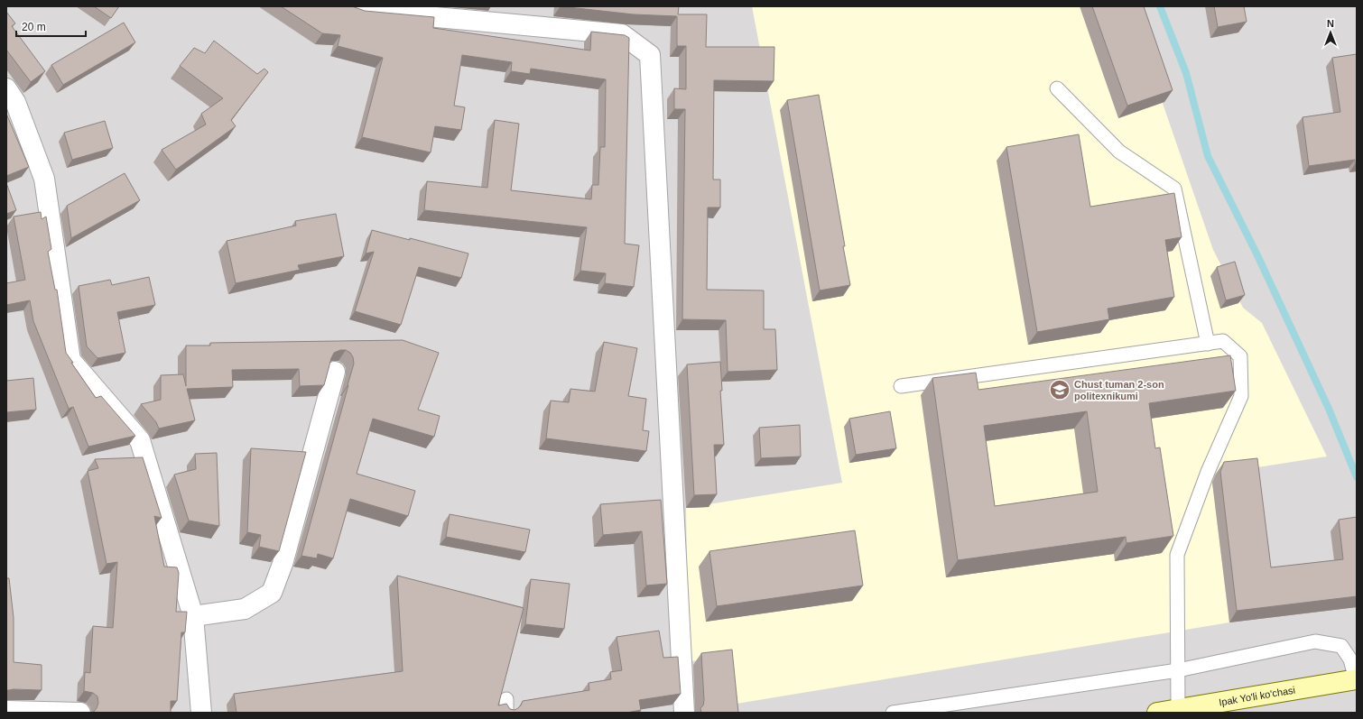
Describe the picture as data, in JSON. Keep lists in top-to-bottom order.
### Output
{
  "streets": {
    "main road": ["Ipak Yo'li ko'chasi"]
  },
  "places": {
    "school or university": ["Chust tuman 2-son politexnikumi"]
  },
  "scale_bar": "20 m",
  "north": "top"
}
